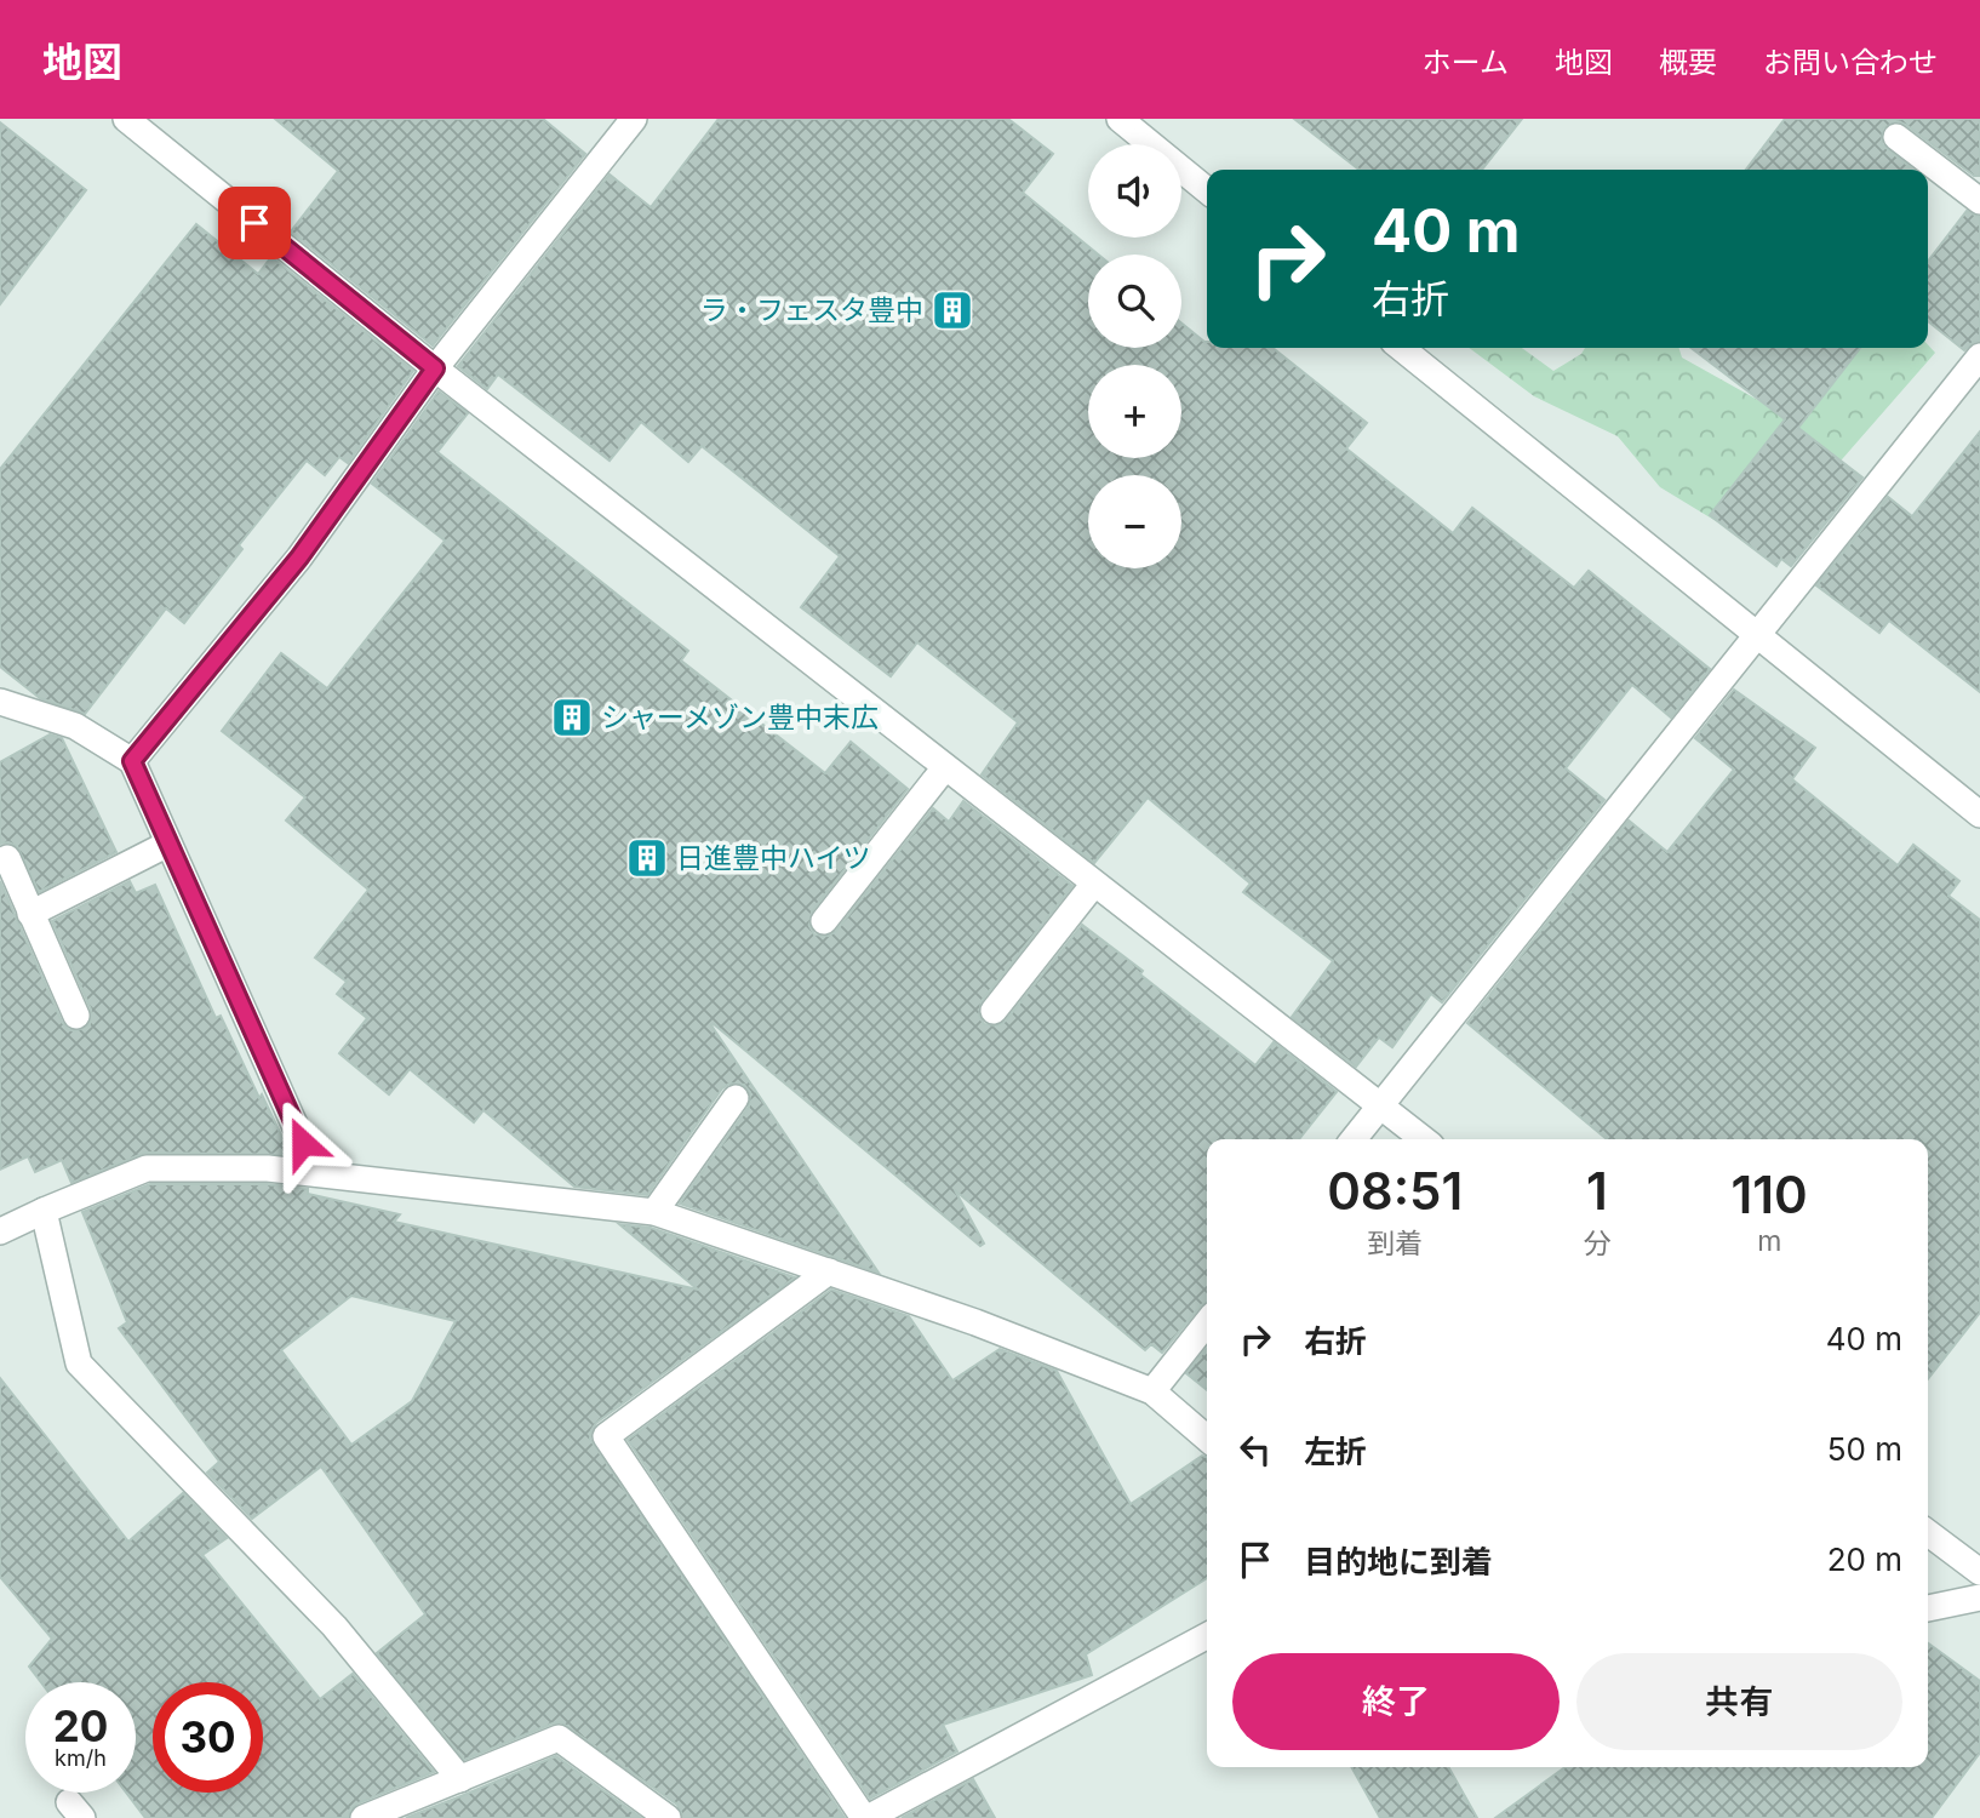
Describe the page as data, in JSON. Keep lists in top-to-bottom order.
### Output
{
  "places": {
    "building": ["ラ・フェスタ豊中", "シャーメゾン豊中末広", "日進豊中ハイツ"]
  },
  "page": {
    "header": "地図",
    "nav": [
      "ホーム",
      "地図",
      "概要",
      "お問い合わせ"
    ],
    "map_buttons": ["+", "−"],
    "turn": ["40 m", "右折"],
    "eta": [
      "08:51",
      "到着",
      "1",
      "分",
      "110",
      "m"
    ],
    "list": [
      {
        "name": "右折",
        "value": "40 m"
      },
      {
        "name": "左折",
        "value": "50 m"
      },
      {
        "name": "目的地に到着",
        "value": "20 m"
      }
    ],
    "buttons": ["終了", "共有"],
    "speed": "20 km/h",
    "limit": "30"
  }
}
